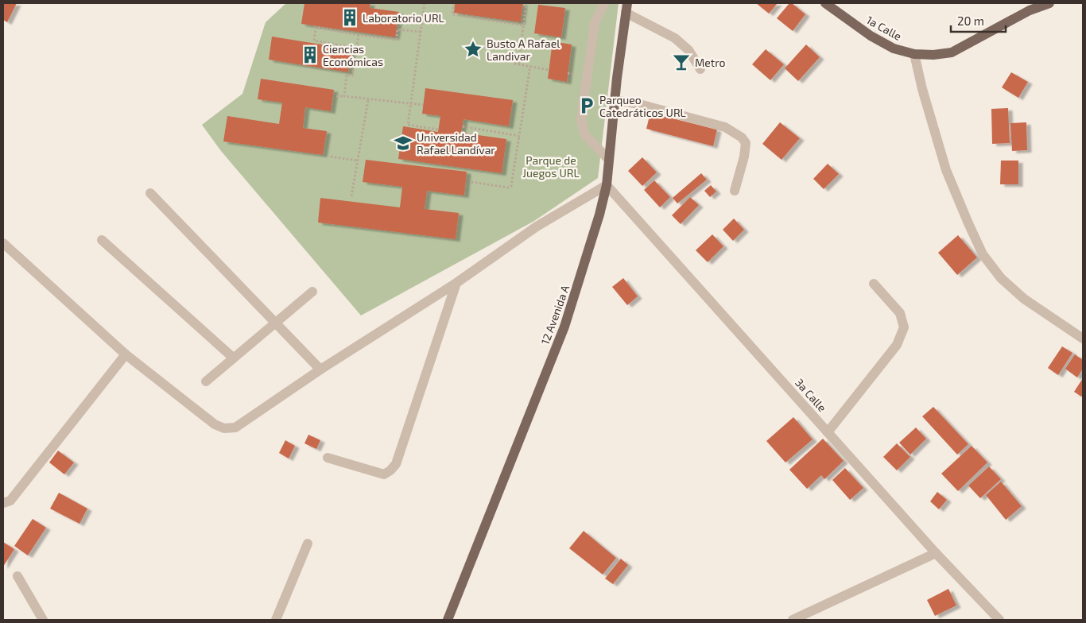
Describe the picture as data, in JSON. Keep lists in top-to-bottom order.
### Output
{
  "streets": {
    "main road": ["1a Calle", "12 Avenida A"],
    "street": ["3a Calle"]
  },
  "crossings": [
    ["12 Avenida A", "3a Calle"]
  ],
  "parks": ["Parque de Juegos URL"],
  "places": {
    "building": ["Laboratorio URL", "Ciencias Económicas"],
    "place": ["Busto A Rafael Landivar"],
    "bar": ["Metro"],
    "parking": ["Parqueo Catedráticos URL"],
    "school or university": ["Universidad Rafael Landívar"]
  },
  "scale_bar": "20 m"
}
